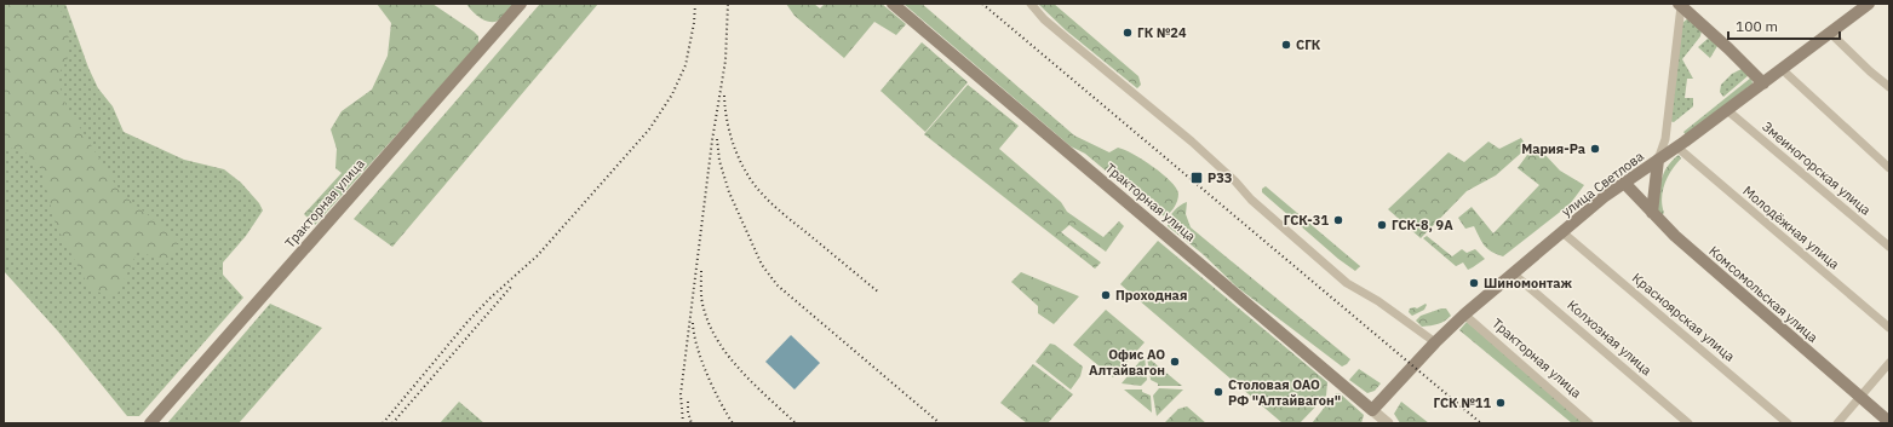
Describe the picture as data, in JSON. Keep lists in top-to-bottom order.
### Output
{
  "streets": {
    "main road": ["улица Светлова", "Тракторная улица", "Комсомольская улица"],
    "street": [
      "Змеиногорская улица",
      "Молодёжная улица",
      "Красноярская улица",
      "Колхозная улица"
    ]
  },
  "crossings": [
    ["Змеиногорская улица", "улица Светлова"],
    ["улица Светлова", "Тракторная улица"],
    ["улица Светлова", "Молодёжная улица"],
    ["улица Светлова", "Комсомольская улица"],
    ["улица Светлова", "Красноярская улица"],
    ["улица Светлова", "Колхозная улица"]
  ],
  "places": {
    "other": [
      "ГК №24",
      "СГК",
      "Мария-Ра",
      "ГСК-31",
      "ГСК-8, 9А",
      "Шиномонтаж",
      "Проходная",
      "Офис АО Алтайвагон",
      "Столовая ОАО РФ \"Алтайвагон\"",
      "ГСК №11"
    ],
    "transit": ["РЗЗ"]
  },
  "scale_bar": "100 m"
}
